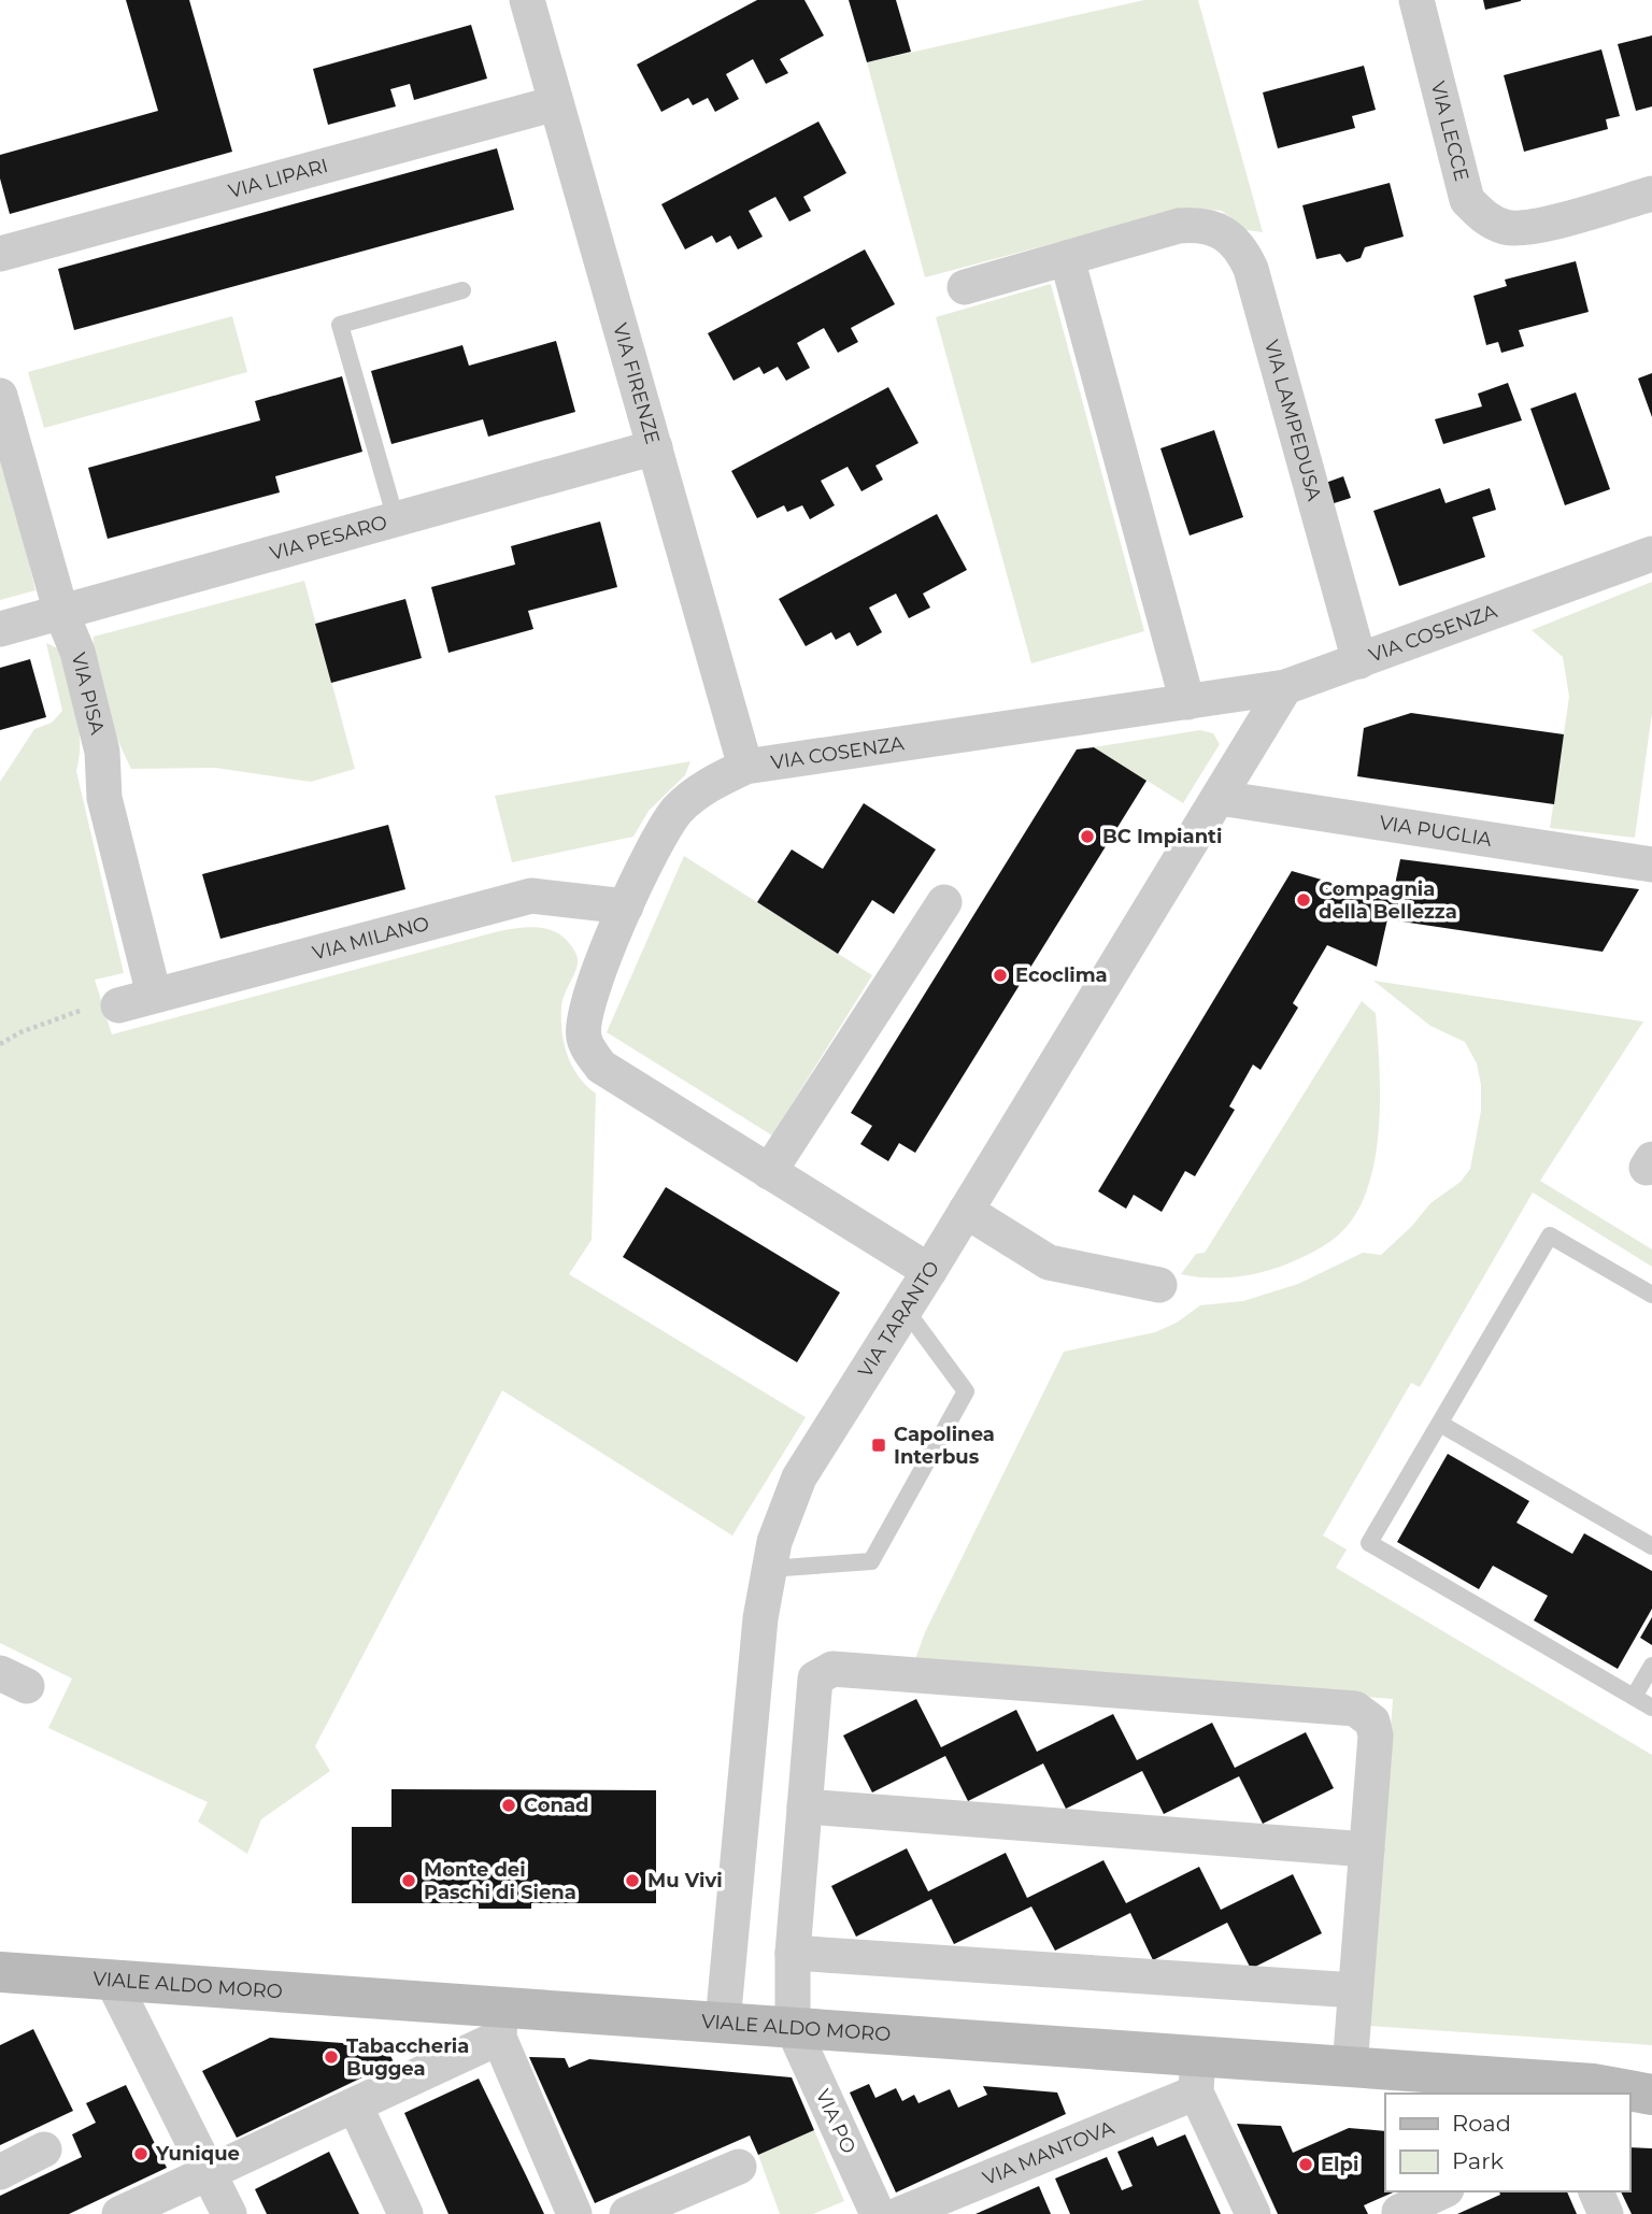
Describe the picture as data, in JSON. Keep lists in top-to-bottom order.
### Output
{
  "streets": {
    "street": [
      "VIA LECCE",
      "VIA LIPARI",
      "VIA FIRENZE",
      "VIA LAMPEDUSA",
      "VIA PESARO",
      "VIA COSENZA",
      "VIA PISA",
      "VIA PUGLIA",
      "VIA MILANO",
      "VIA TARANTO",
      "VIALE ALDO MORO",
      "VIA PO",
      "VIA MANTOVA"
    ]
  },
  "crossings": [
    ["VIA LIPARI", "VIA FIRENZE"],
    ["VIA FIRENZE", "VIA PESARO"],
    ["VIA FIRENZE", "VIA COSENZA"],
    ["VIA LAMPEDUSA", "VIA COSENZA"],
    ["VIA PESARO", "VIA PISA"],
    ["VIA COSENZA", "VIA MILANO"],
    ["VIA COSENZA", "VIA TARANTO"],
    ["VIA PISA", "VIA MILANO"],
    ["VIA PUGLIA", "VIA TARANTO"],
    ["VIA TARANTO", "VIALE ALDO MORO"],
    ["VIALE ALDO MORO", "VIA PO"],
    ["VIALE ALDO MORO", "VIA MANTOVA"]
  ],
  "places": {
    "other": [
      "BC Impianti",
      "Compagnia della Bellezza",
      "Ecoclima",
      "Conad",
      "Monte dei Paschi di Siena",
      "Mu Vivi",
      "Tabaccheria Buggea",
      "Yunique",
      "Elpi"
    ],
    "transit": ["Capolinea Interbus"]
  },
  "legend": ["Road", "Park"]
}
